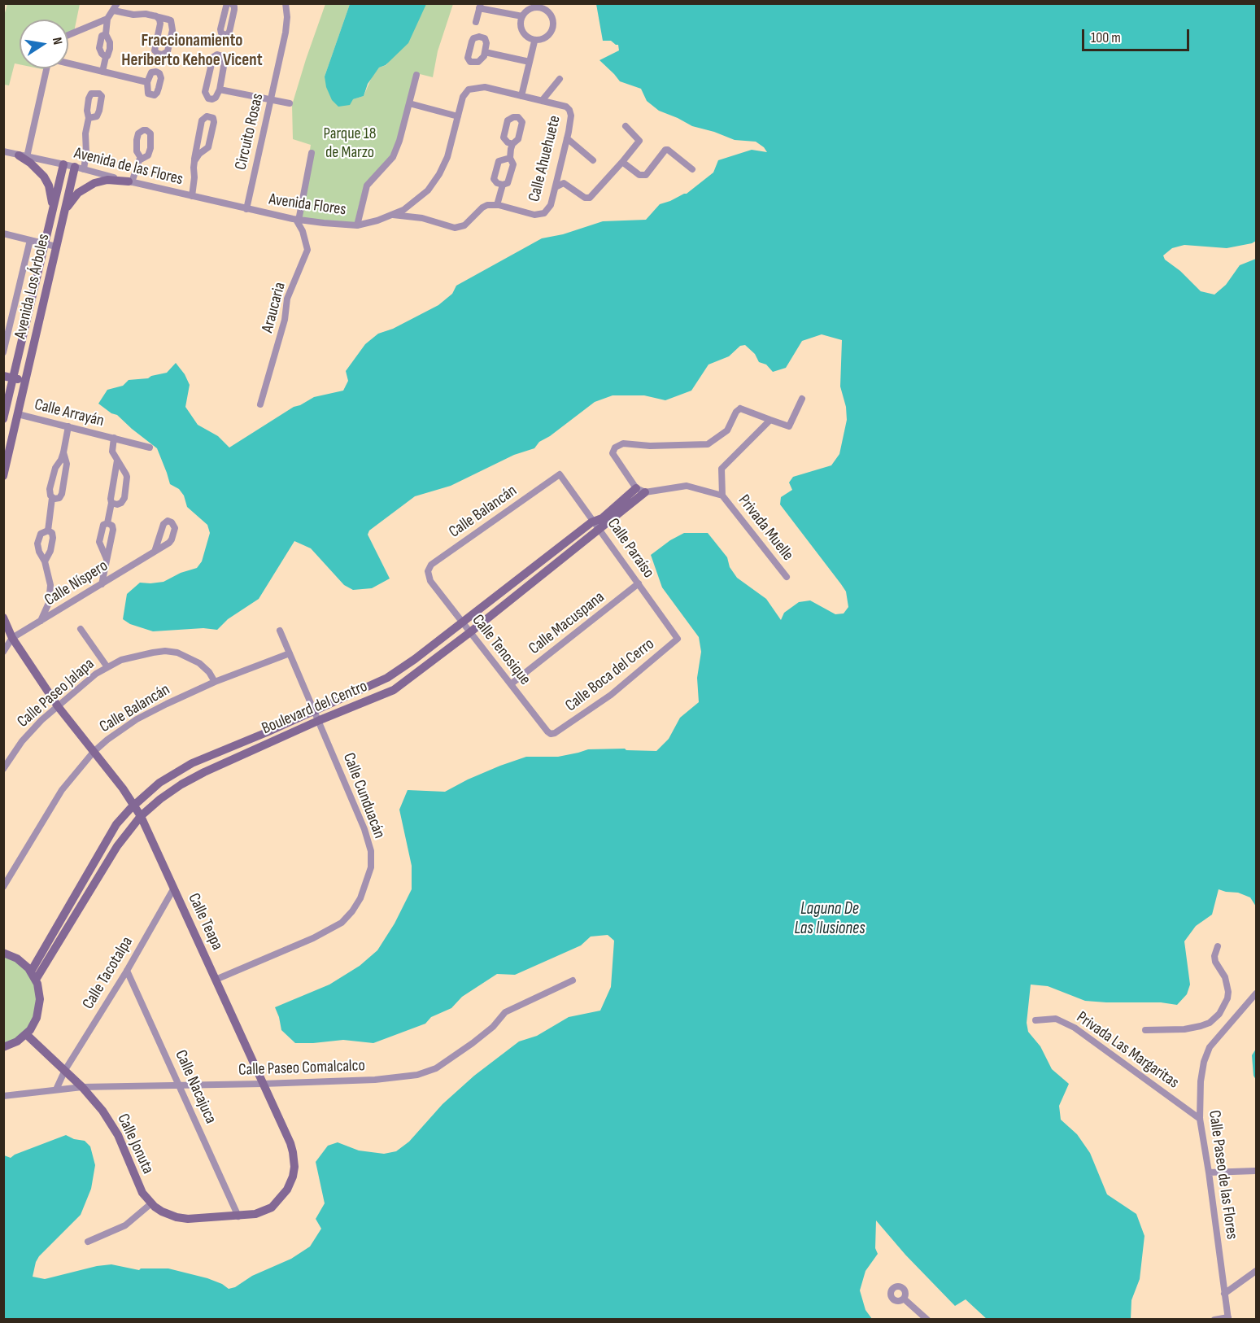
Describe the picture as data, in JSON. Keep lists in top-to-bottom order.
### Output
{
  "streets": {
    "street": [
      "Circuito Rosas",
      "Calle Ahuehuete",
      "Avenida de las Flores",
      "Avenida Flores",
      "Avenida Los Árboles",
      "Araucaria",
      "Calle Arrayán",
      "Calle Balancán",
      "Privada Muelle",
      "Calle Paraíso",
      "Calle Níspero",
      "Calle Macuspana",
      "Calle Tenosique",
      "Calle Boca del Cerro",
      "Calle Paseo Jalapa",
      "Boulevard del Centro",
      "Calle Cunduacán",
      "Calle Teapa",
      "Calle Tacotalpa",
      "Privada Las Margaritas",
      "Calle Paseo Comalcalco",
      "Calle Nacajuca",
      "Calle Jonuta",
      "Calle Paseo de las Flores"
    ]
  },
  "crossings": [
    ["Circuito Rosas", "Avenida de las Flores"],
    ["Circuito Rosas", "Avenida Flores"],
    ["Avenida de las Flores", "Avenida Flores"],
    ["Avenida de las Flores", "Avenida Los Árboles"],
    ["Avenida Flores", "Araucaria"],
    ["Avenida Los Árboles", "Calle Arrayán"],
    ["Calle Balancán", "Calle Paraíso"],
    ["Calle Balancán", "Calle Tenosique"],
    ["Calle Balancán", "Calle Paseo Jalapa"],
    ["Calle Balancán", "Calle Cunduacán"],
    ["Calle Balancán", "Calle Teapa"],
    ["Calle Paraíso", "Calle Macuspana"],
    ["Calle Paraíso", "Calle Boca del Cerro"],
    ["Calle Paraíso", "Boulevard del Centro"],
    ["Calle Níspero", "Calle Teapa"],
    ["Calle Macuspana", "Calle Tenosique"],
    ["Calle Tenosique", "Calle Boca del Cerro"],
    ["Calle Tenosique", "Boulevard del Centro"],
    ["Calle Paseo Jalapa", "Calle Teapa"],
    ["Boulevard del Centro", "Calle Cunduacán"],
    ["Boulevard del Centro", "Calle Teapa"],
    ["Calle Cunduacán", "Calle Teapa"],
    ["Calle Teapa", "Calle Tacotalpa"],
    ["Calle Teapa", "Calle Paseo Comalcalco"],
    ["Calle Teapa", "Calle Nacajuca"],
    ["Calle Teapa", "Calle Jonuta"],
    ["Calle Tacotalpa", "Calle Paseo Comalcalco"],
    ["Calle Tacotalpa", "Calle Nacajuca"],
    ["Calle Tacotalpa", "Calle Jonuta"],
    ["Privada Las Margaritas", "Calle Paseo de las Flores"],
    ["Calle Paseo Comalcalco", "Calle Nacajuca"],
    ["Calle Paseo Comalcalco", "Calle Jonuta"],
    ["Calle Nacajuca", "Calle Jonuta"]
  ],
  "districts": ["Fraccionamiento Heriberto Kehoe Vicent"],
  "water": ["Laguna De Las Ilusiones"],
  "parks": ["Parque 18 de Marzo"],
  "scale_bar": "100 m",
  "north": "right"
}
